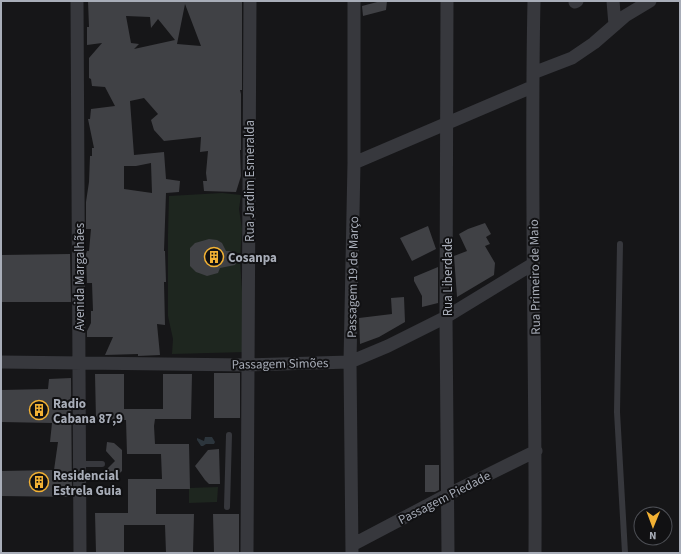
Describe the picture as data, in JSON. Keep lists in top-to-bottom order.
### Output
{
  "streets": {
    "street": [
      "Rua Jardim Esmeralda",
      "Avenida Margalhães",
      "Passagem 19 de Março",
      "Rua Liberdade",
      "Rua Primeiro de Maio",
      "Passagem Simões",
      "Passagem Piedade"
    ]
  },
  "crossings": [
    ["Rua Jardim Esmeralda", "Passagem Simões"],
    ["Avenida Margalhães", "Passagem Simões"],
    ["Passagem 19 de Março", "Passagem Simões"],
    ["Passagem 19 de Março", "Passagem Piedade"],
    ["Rua Liberdade", "Passagem Simões"],
    ["Rua Liberdade", "Passagem Piedade"],
    ["Rua Primeiro de Maio", "Passagem Simões"],
    ["Rua Primeiro de Maio", "Passagem Piedade"]
  ],
  "places": {
    "building": ["Cosanpa", "Radio Cabana 87,9", "Residencial Estrela Guia"]
  },
  "north": "bottom"
}
